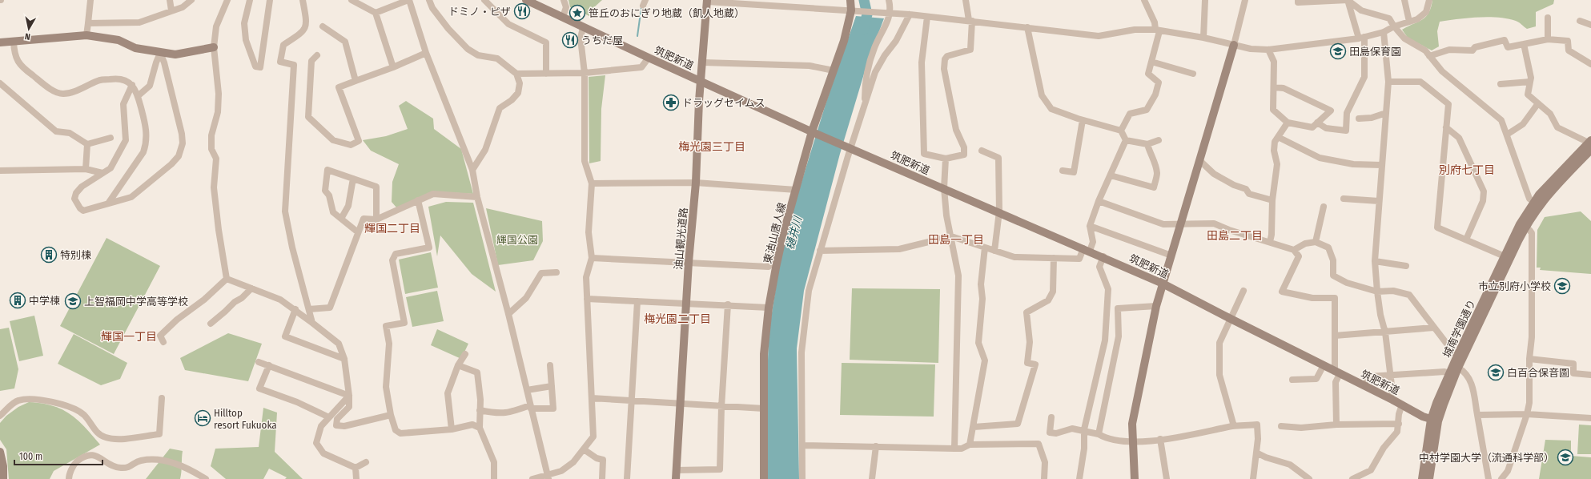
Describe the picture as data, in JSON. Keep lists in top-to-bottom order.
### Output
{
  "streets": {
    "street": [
      "筑肥新道",
      "東油山唐人線",
      "油山観光道路",
      "城南学園通り"
    ]
  },
  "crossings": [
    ["筑肥新道", "東油山唐人線"],
    ["筑肥新道", "油山観光道路"],
    ["筑肥新道", "城南学園通り"]
  ],
  "districts": [
    "梅光園三丁目",
    "別府七丁目",
    "輝国二丁目",
    "田島二丁目",
    "田島一丁目",
    "梅光園二丁目",
    "輝国一丁目"
  ],
  "water": ["樋井川"],
  "parks": ["輝国公園"],
  "places": {
    "restaurant": ["ドミノ・ピザ", "うちだ屋"],
    "place": ["笹丘のおにぎり地蔵（飢人地蔵）"],
    "school or university": [
      "田島保育園",
      "市立別府小学校",
      "上智福岡中学高等学校",
      "白百合保音圖",
      "中村学園大学（流通科学部）"
    ],
    "pharmacy": ["ドラッグセイムス"],
    "building": ["特別棟", "中学棟"],
    "hotel": ["Hilltop resort Fukuoka"]
  },
  "scale_bar": "100 m",
  "north": "bottom"
}
